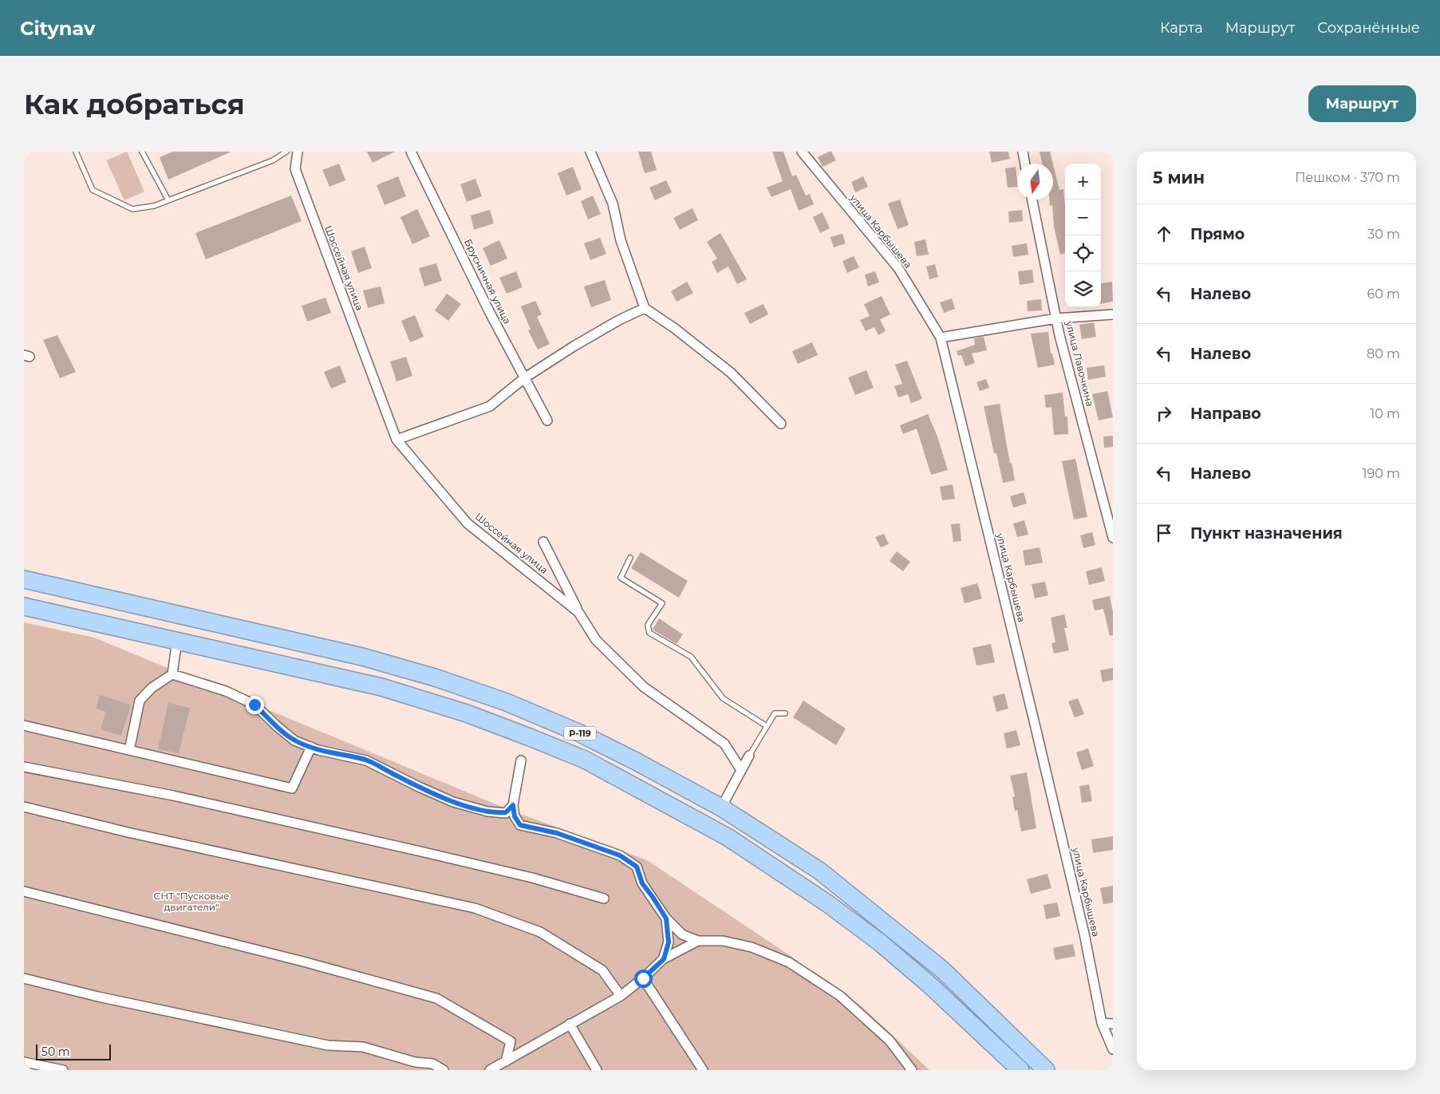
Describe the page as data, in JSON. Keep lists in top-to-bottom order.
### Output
{
  "streets": {
    "highway": ["Р-119"],
    "street": [
      "улица Карбышева",
      "Шоссейная улица",
      "Брусничная улица",
      "улица Лавочкина"
    ]
  },
  "parks": ["СНТ \"Пусковые двигатели\""],
  "scale_bar": "50 m",
  "north": "bottom",
  "page": {
    "header": "Citynav",
    "nav": ["Карта", "Маршрут", "Сохранённые"],
    "buttons": "Маршрут",
    "title": "Как добраться",
    "heading": ["5 мин", "Пешком · 370 m"],
    "map_buttons": ["+", "−"],
    "list": [
      ["Прямо", "30 m"],
      ["Налево", "60 m"],
      ["Налево", "80 m"],
      ["Направо", "10 m"],
      ["Налево", "190 m"],
      "Пункт назначения"
    ],
    "scale": "50 m"
  }
}
